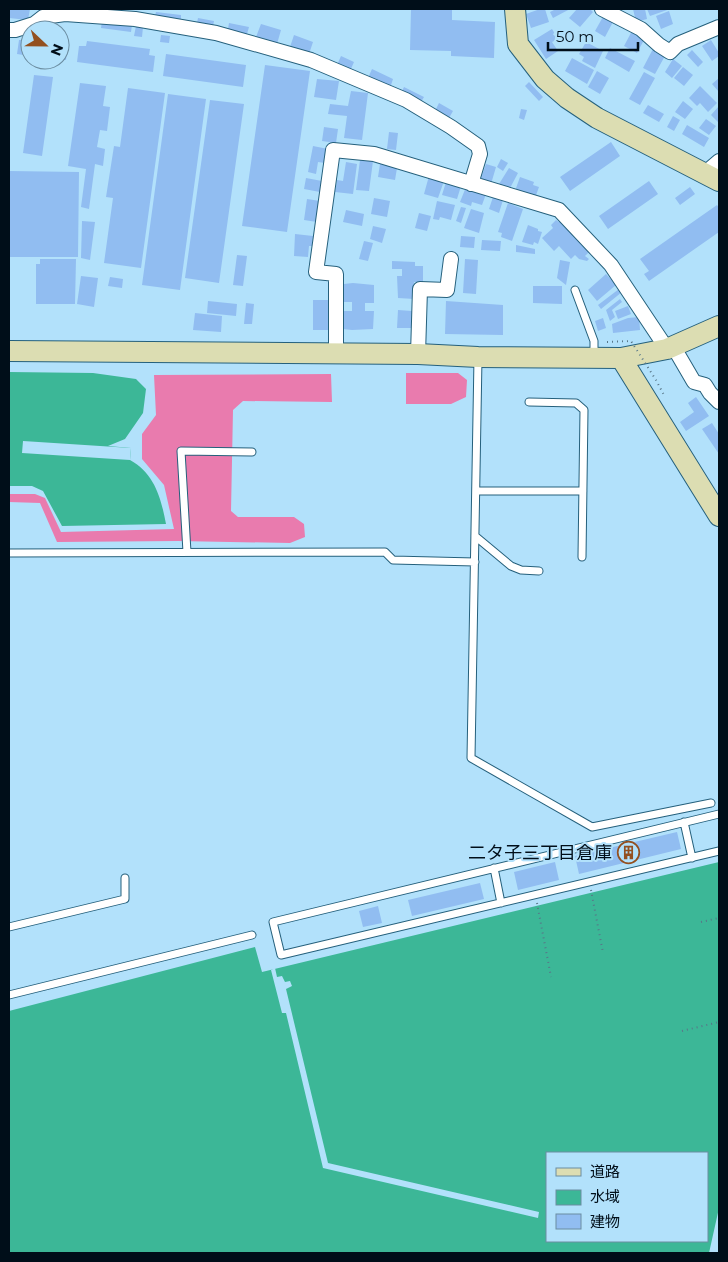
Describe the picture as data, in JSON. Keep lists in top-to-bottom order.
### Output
{
  "places": {
    "building": ["二タ子三丁目倉庫"]
  },
  "legend": ["道路", "水域", "建物"],
  "scale_bar": "50 m",
  "north": "right"
}
